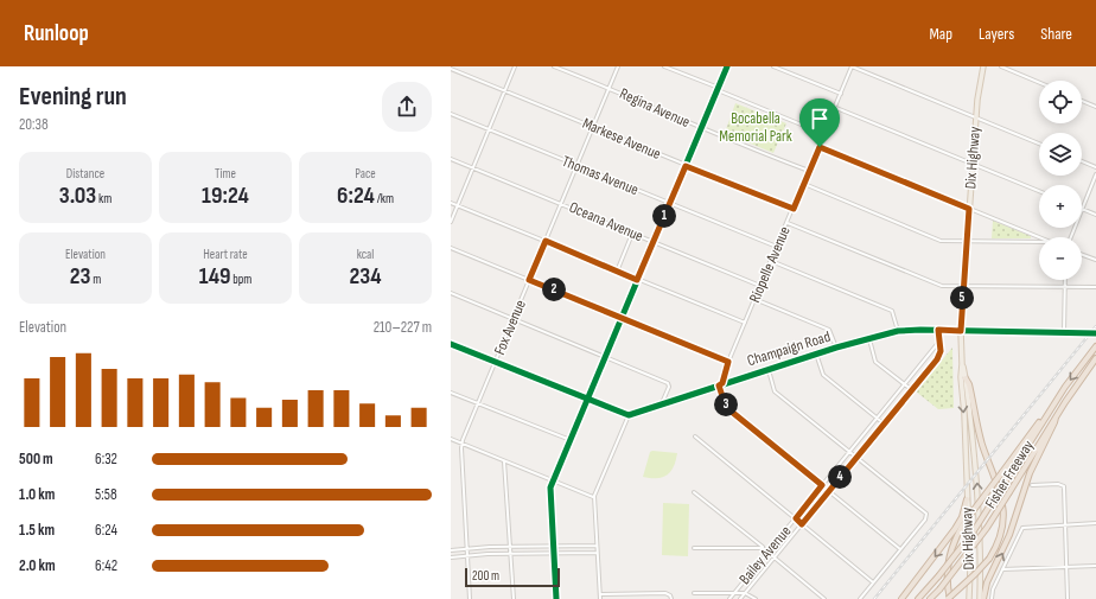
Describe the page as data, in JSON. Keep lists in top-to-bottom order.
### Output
{
  "streets": {
    "highway": ["Fisher Freeway"],
    "main road": ["Dix Highway"],
    "street": [
      "Regina Avenue",
      "Markese Avenue",
      "Thomas Avenue",
      "Oceana Avenue",
      "Riopelle Avenue",
      "Fox Avenue",
      "Champaign Road",
      "Bailey Avenue"
    ]
  },
  "crossings": [
    ["Regina Avenue", "Riopelle Avenue"],
    ["Regina Avenue", "Fox Avenue"],
    ["Markese Avenue", "Riopelle Avenue"],
    ["Markese Avenue", "Fox Avenue"],
    ["Dix Highway", "Champaign Road"],
    ["Thomas Avenue", "Riopelle Avenue"],
    ["Thomas Avenue", "Fox Avenue"],
    ["Oceana Avenue", "Riopelle Avenue"],
    ["Oceana Avenue", "Fox Avenue"],
    ["Riopelle Avenue", "Champaign Road"],
    ["Champaign Road", "Bailey Avenue"]
  ],
  "parks": ["Bocabella Memorial Park"],
  "scale_bar": "200 m",
  "page": {
    "header": "Runloop",
    "nav": ["Map", "Layers", "Share"],
    "heading": ["Evening run", "20:38"],
    "map_buttons": ["+", "−"],
    "stats": [
      ["Distance", "3.03 km"],
      ["Time", "19:24"],
      ["Pace", "6:24 /km"],
      ["Elevation", "23 m"],
      ["Heart rate", "149 bpm"],
      ["kcal", "234"]
    ],
    "pins": [
      "1",
      "2",
      "5",
      "3",
      "4"
    ],
    "chart": ["Elevation", "210–227 m"],
    "list": [
      {
        "name": "500 m",
        "note": "6:32"
      },
      {
        "name": "1.0 km",
        "note": "5:58"
      },
      {
        "name": "1.5 km",
        "note": "6:24"
      },
      {
        "name": "2.0 km",
        "note": "6:42"
      }
    ],
    "scale": "200 m"
  }
}
